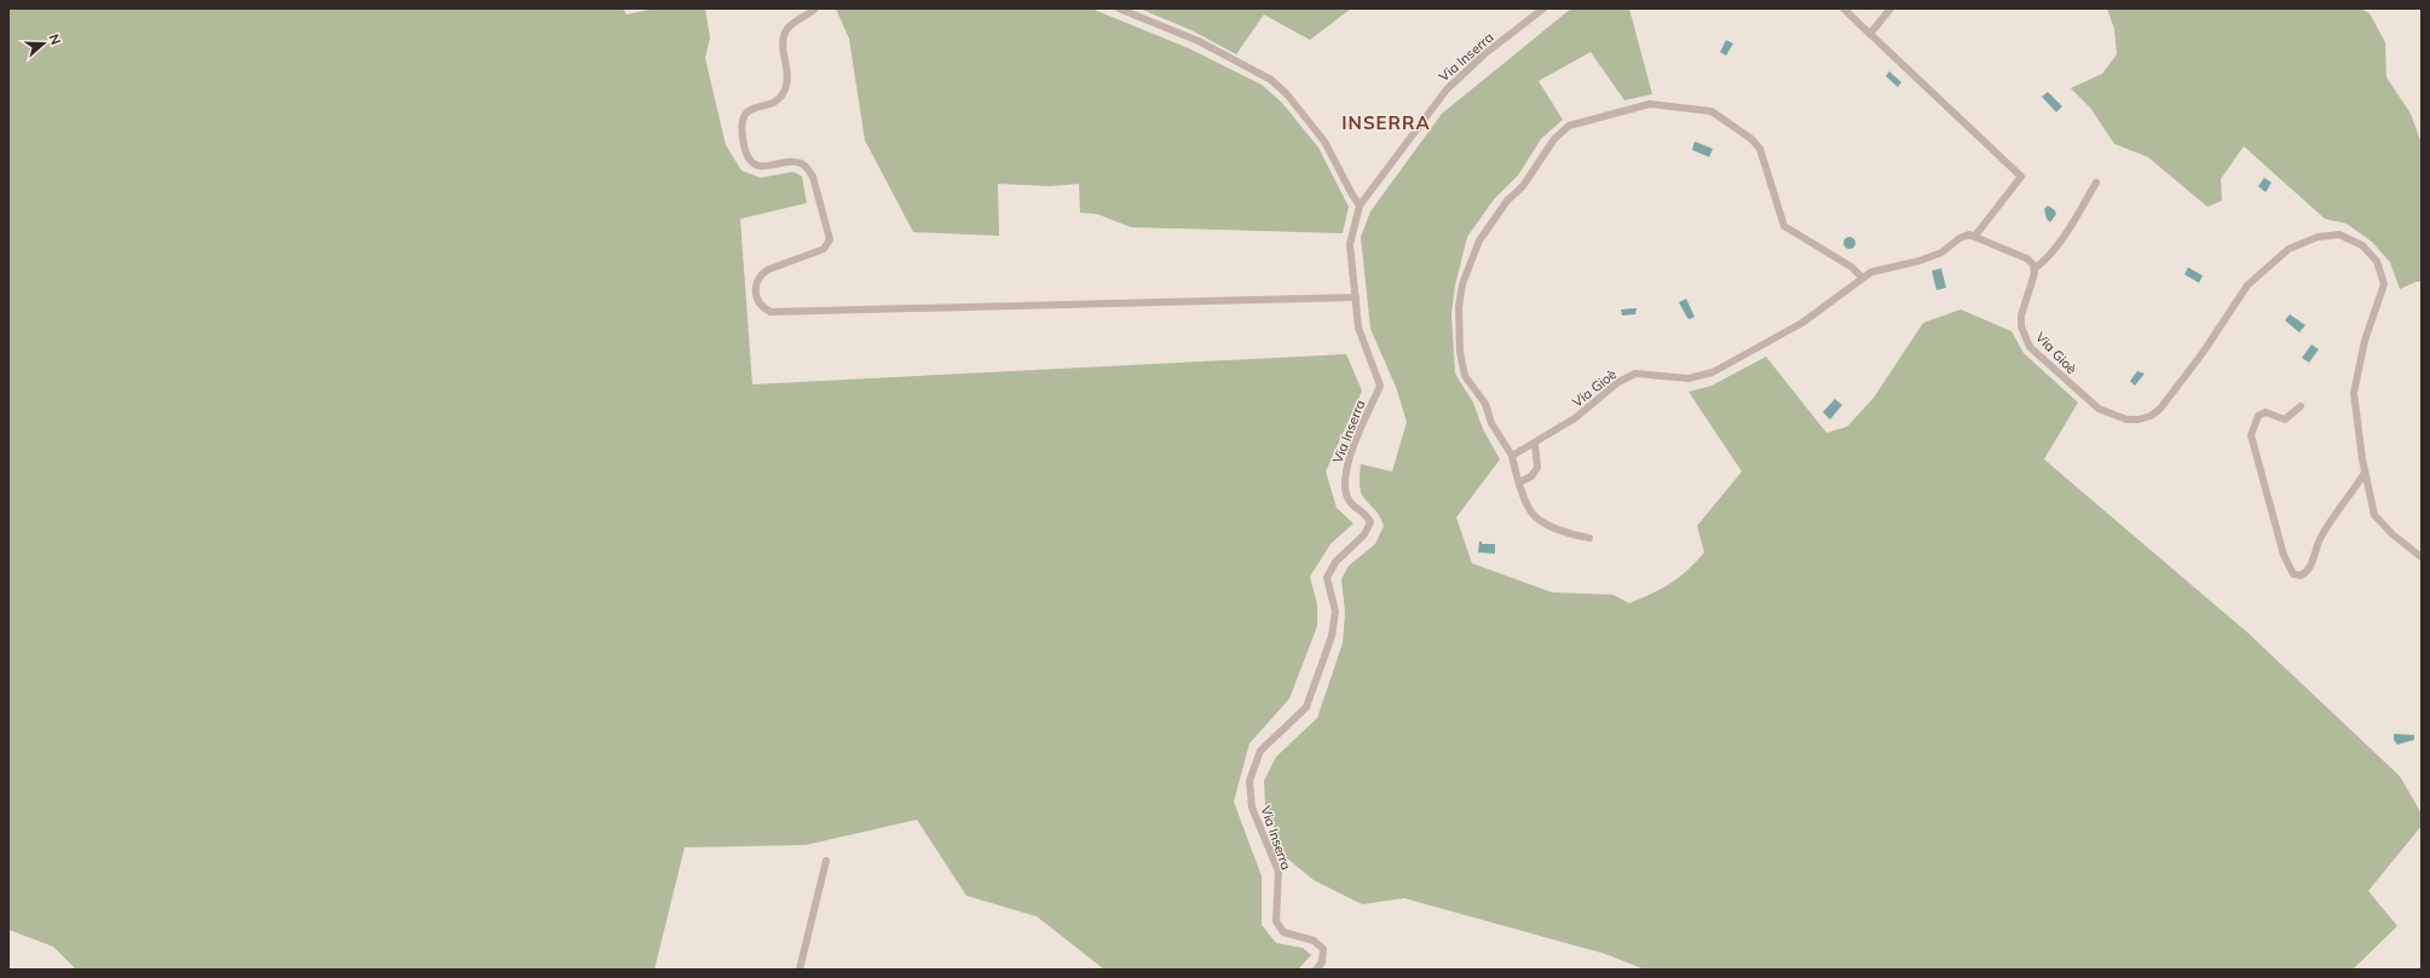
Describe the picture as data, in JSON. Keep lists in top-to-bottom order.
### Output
{
  "streets": {
    "street": ["Via Inserra", "Via Gioè"]
  },
  "districts": ["INSERRA"],
  "north": "right"
}
